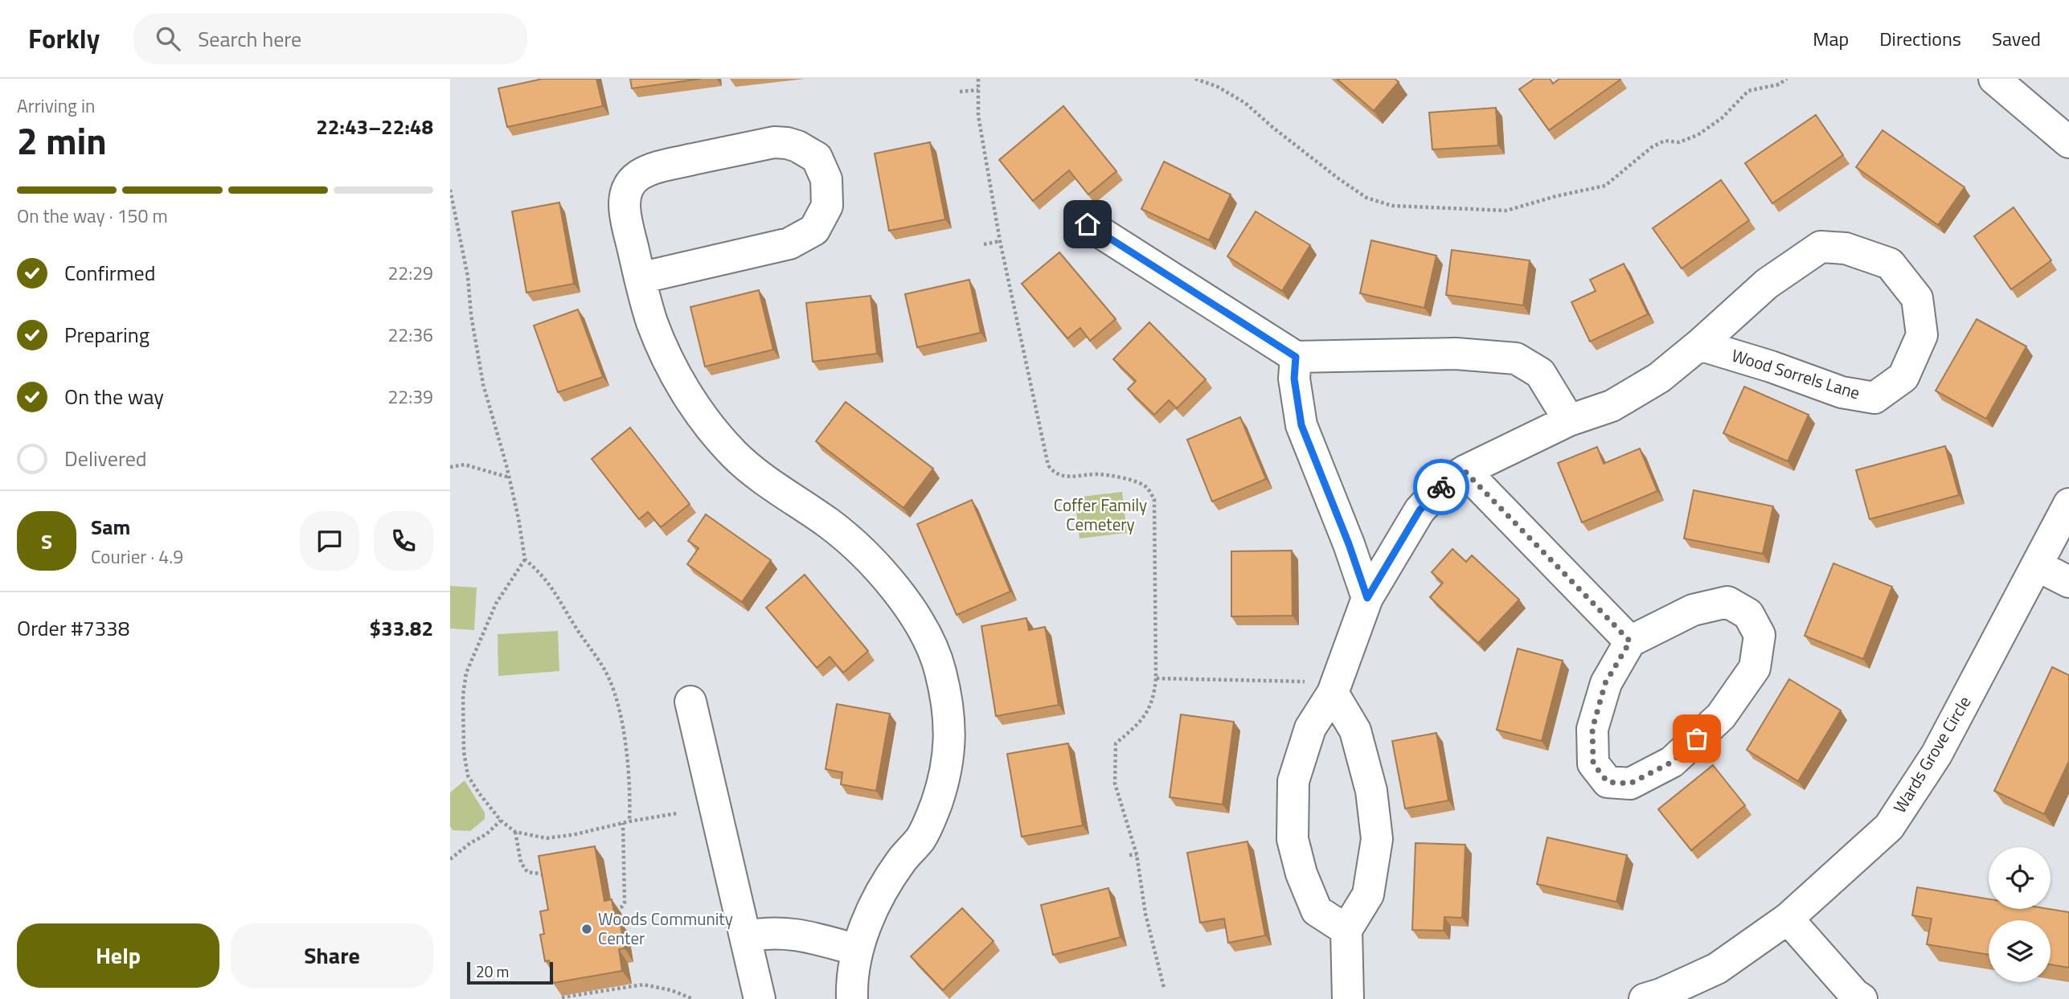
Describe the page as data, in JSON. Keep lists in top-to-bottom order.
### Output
{
  "streets": {
    "street": ["Wood Sorrels Lane", "Wards Grove Circle"]
  },
  "parks": ["Coffer Family Cemetery"],
  "places": ["Woods Community Center"],
  "scale_bar": "20 m",
  "page": {
    "header": "Forkly",
    "search": "Search here",
    "nav": ["Map", "Directions", "Saved"],
    "heading": ["2 min", "Arriving in", "22:43–22:48"],
    "panel": [
      "Sam",
      "Courier · 4.9",
      "Order #7338",
      "$33.82"
    ],
    "bar": "On the way · 150 m",
    "list": [
      ["Confirmed", "22:29"],
      ["Preparing", "22:36"],
      ["On the way", "22:39"],
      "Delivered"
    ],
    "round": "S",
    "buttons": ["Help", "Share"],
    "scale": "20 m"
  }
}
